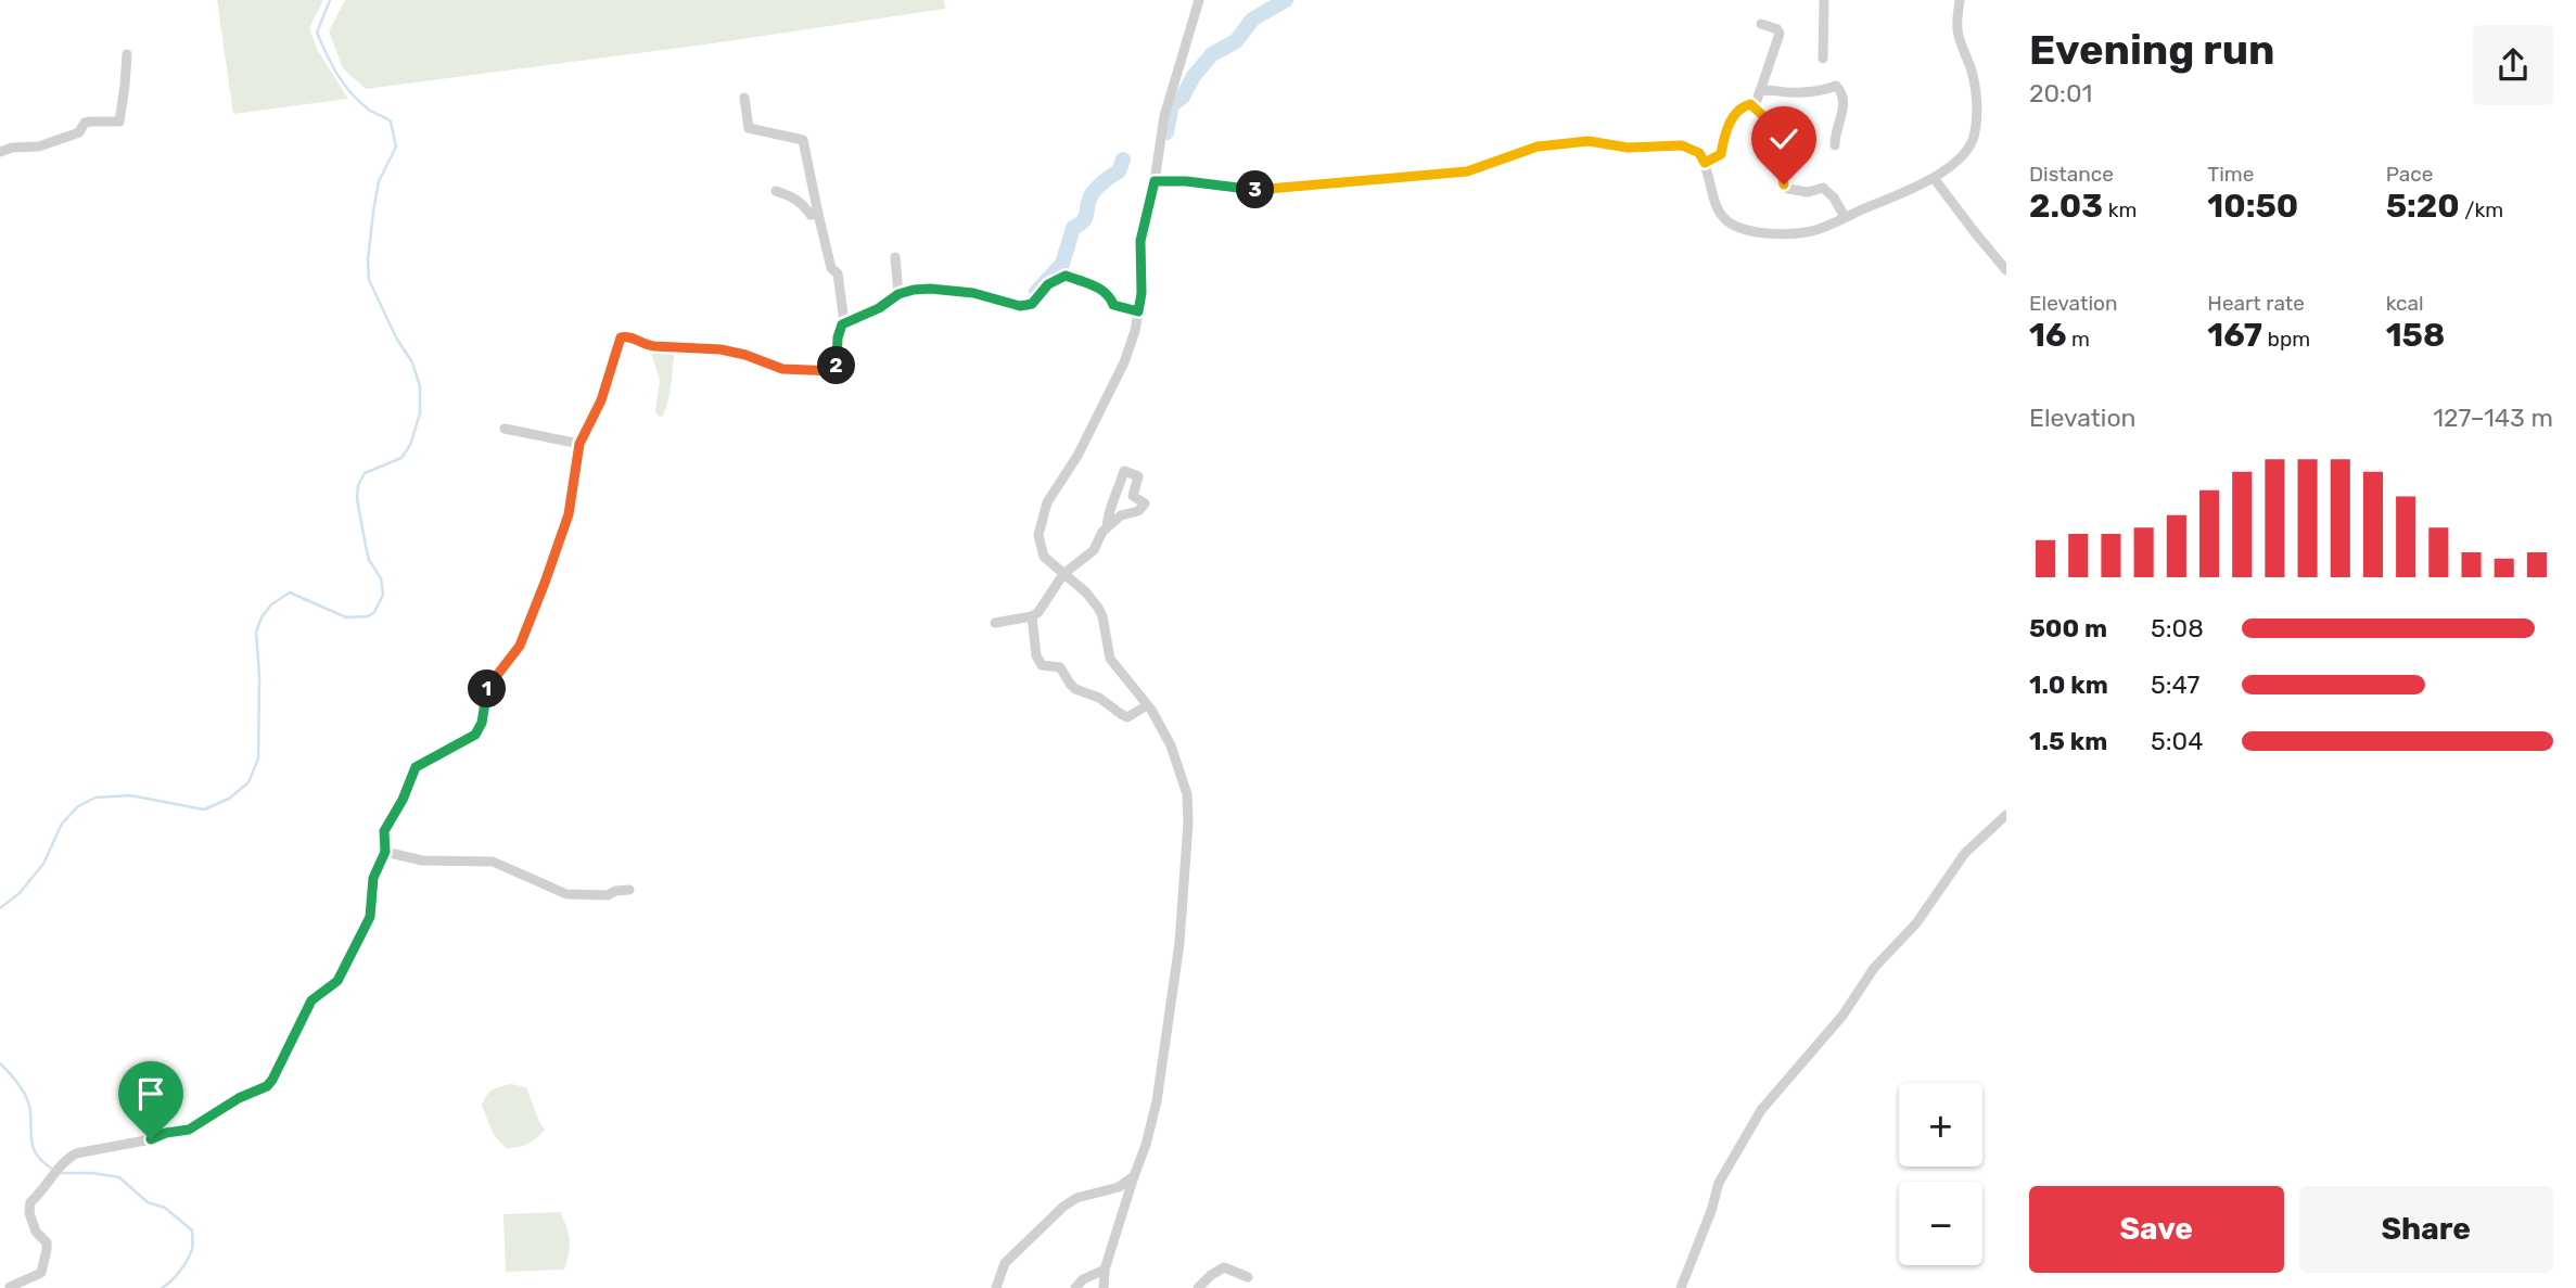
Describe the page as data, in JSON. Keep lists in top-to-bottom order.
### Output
{
  "page": {
    "heading": ["Evening run", "20:01"],
    "stats": [
      ["Distance", "2.03 km"],
      ["Time", "10:50"],
      ["Pace", "5:20 /km"],
      ["Elevation", "16 m"],
      ["Heart rate", "167 bpm"],
      ["kcal", "158"]
    ],
    "pins": ["3", "2", "1"],
    "chart": ["Elevation", "127–143 m"],
    "list": [
      {
        "name": "500 m",
        "note": "5:08"
      },
      {
        "name": "1.0 km",
        "note": "5:47"
      },
      {
        "name": "1.5 km",
        "note": "5:04"
      }
    ],
    "map_buttons": ["+", "−"],
    "buttons": ["Save", "Share"]
  }
}
